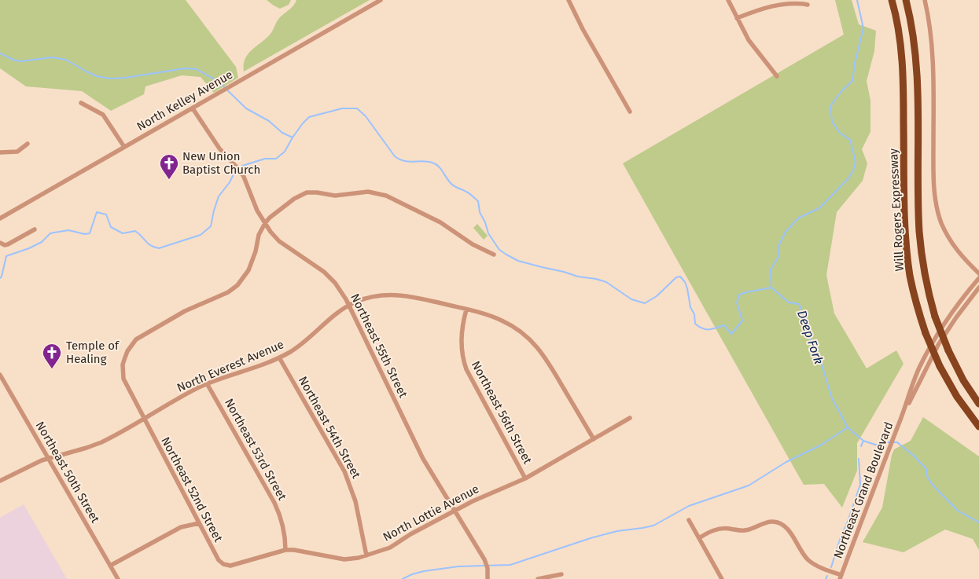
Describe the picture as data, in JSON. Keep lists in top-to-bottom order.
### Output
{
  "streets": {
    "highway": ["Will Rogers Expressway"],
    "street": [
      "North Kelley Avenue",
      "Northeast 55th Street",
      "North Everest Avenue",
      "Northeast 56th Street",
      "Northeast 54th Street",
      "Northeast 53rd Street",
      "Northeast 50th Street",
      "Northeast 52nd Street",
      "Northeast Grand Boulevard",
      "North Lottie Avenue"
    ]
  },
  "crossings": [
    ["North Kelley Avenue", "Northeast 55th Street"],
    ["Northeast 55th Street", "North Everest Avenue"],
    ["Northeast 55th Street", "Northeast 52nd Street"],
    ["Northeast 55th Street", "North Lottie Avenue"],
    ["North Everest Avenue", "Northeast 56th Street"],
    ["North Everest Avenue", "Northeast 54th Street"],
    ["North Everest Avenue", "Northeast 53rd Street"],
    ["North Everest Avenue", "Northeast 50th Street"],
    ["North Everest Avenue", "Northeast 52nd Street"],
    ["North Everest Avenue", "North Lottie Avenue"],
    ["Northeast 56th Street", "North Lottie Avenue"],
    ["Northeast 54th Street", "North Lottie Avenue"],
    ["Northeast 53rd Street", "North Lottie Avenue"],
    ["Northeast 52nd Street", "North Lottie Avenue"]
  ],
  "water": ["Deep Fork"],
  "places": {
    "church": ["New Union Baptist Church", "Temple of Healing"]
  }
}
